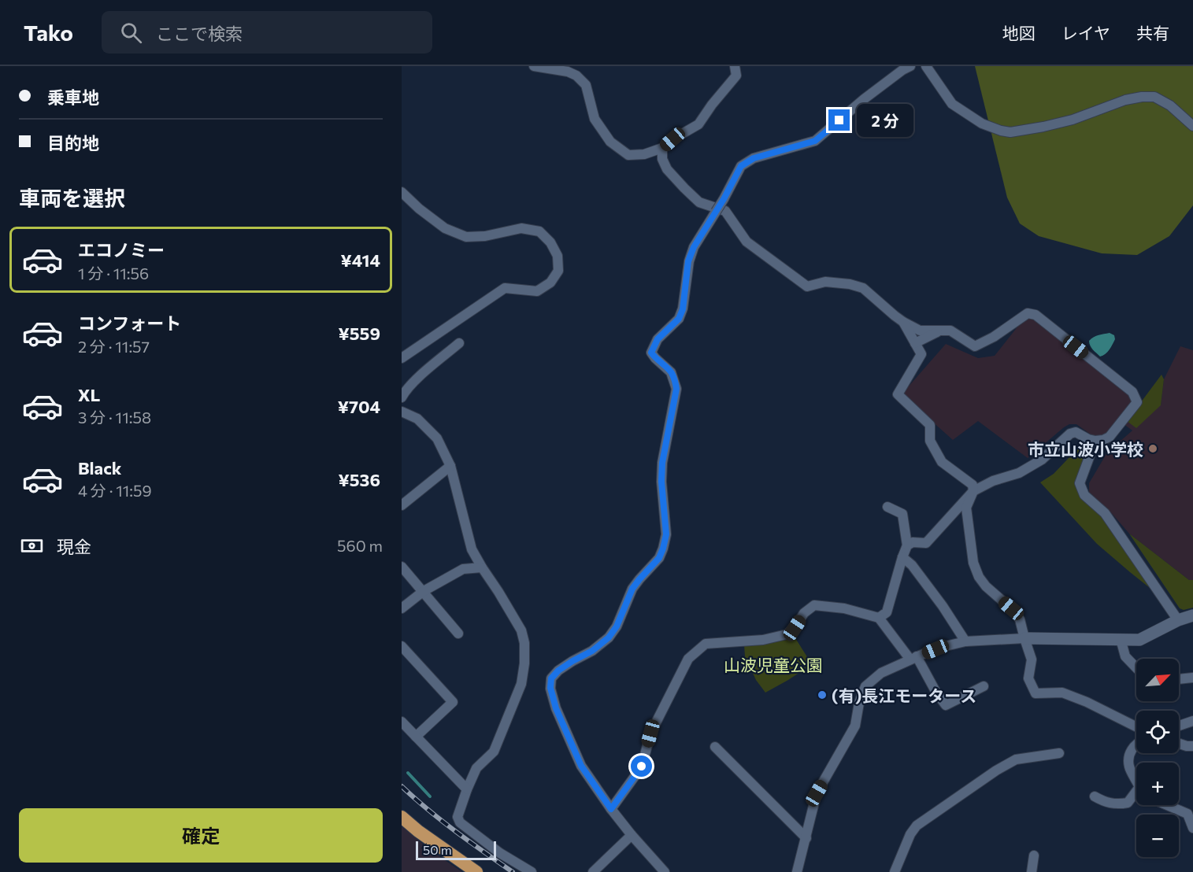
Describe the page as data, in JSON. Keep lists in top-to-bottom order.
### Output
{
  "parks": ["山波児童公園"],
  "places": ["市立山波小学校", "(有)長江モータース"],
  "scale_bar": "50 m",
  "north": "top right",
  "page": {
    "header": "Tako",
    "search": "ここで検索",
    "nav": ["地図", "レイヤ", "共有"],
    "banner": ["乗車地", "目的地"],
    "bubble": "2 分",
    "heading": "車両を選択",
    "list": [
      {
        "name": "エコノミー",
        "note": "1 分 · 11:56",
        "value": "¥414"
      },
      {
        "name": "コンフォート",
        "note": "2 分 · 11:57",
        "value": "¥559"
      },
      {
        "name": "XL",
        "note": "3 分 · 11:58",
        "value": "¥704"
      },
      {
        "name": "Black",
        "note": "4 分 · 11:59",
        "value": "¥536"
      }
    ],
    "pay": ["現金", "560 m"],
    "map_buttons": ["+", "−"],
    "buttons": "確定",
    "scale": "50 m"
  }
}
